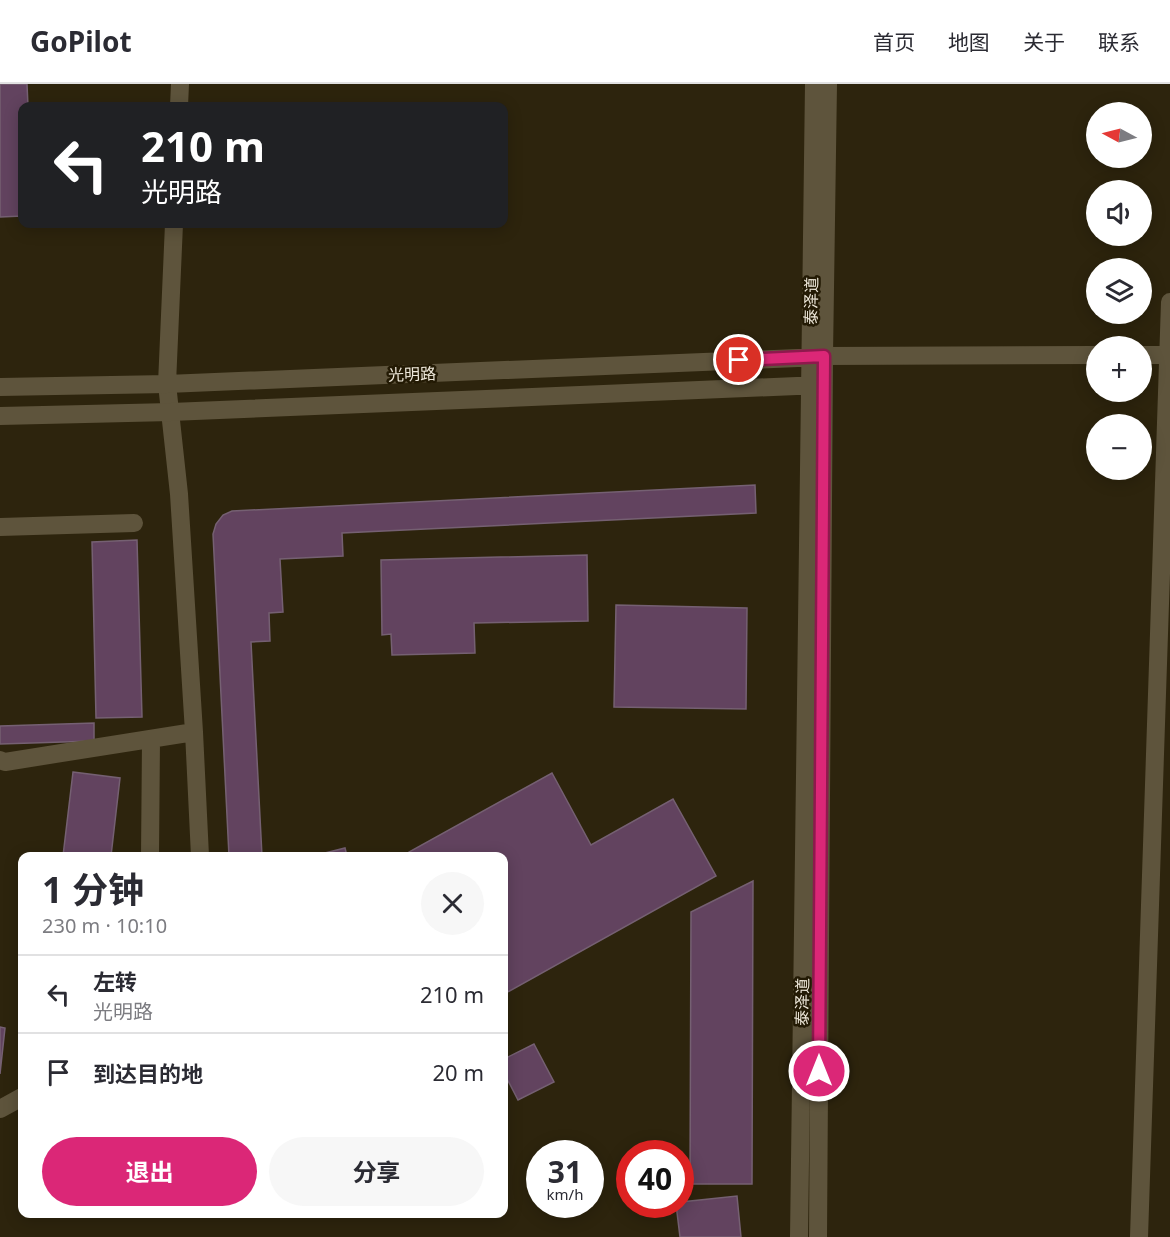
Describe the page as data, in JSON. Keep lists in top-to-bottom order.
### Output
{
  "streets": {
    "street": ["泰泽道", "光明路"]
  },
  "crossings": [
    ["泰泽道", "光明路"]
  ],
  "north": "left",
  "page": {
    "header": "GoPilot",
    "nav": [
      "首页",
      "地图",
      "关于",
      "联系"
    ],
    "map_buttons": ["+", "−"],
    "turn": ["210 m", "光明路"],
    "heading": ["1 分钟", "230 m · 10:10"],
    "list": [
      {
        "name": "左转",
        "note": "光明路",
        "value": "210 m"
      },
      {
        "name": "到达目的地",
        "value": "20 m"
      }
    ],
    "buttons": ["退出", "分享"],
    "speed": "31 km/h",
    "limit": "40"
  }
}
